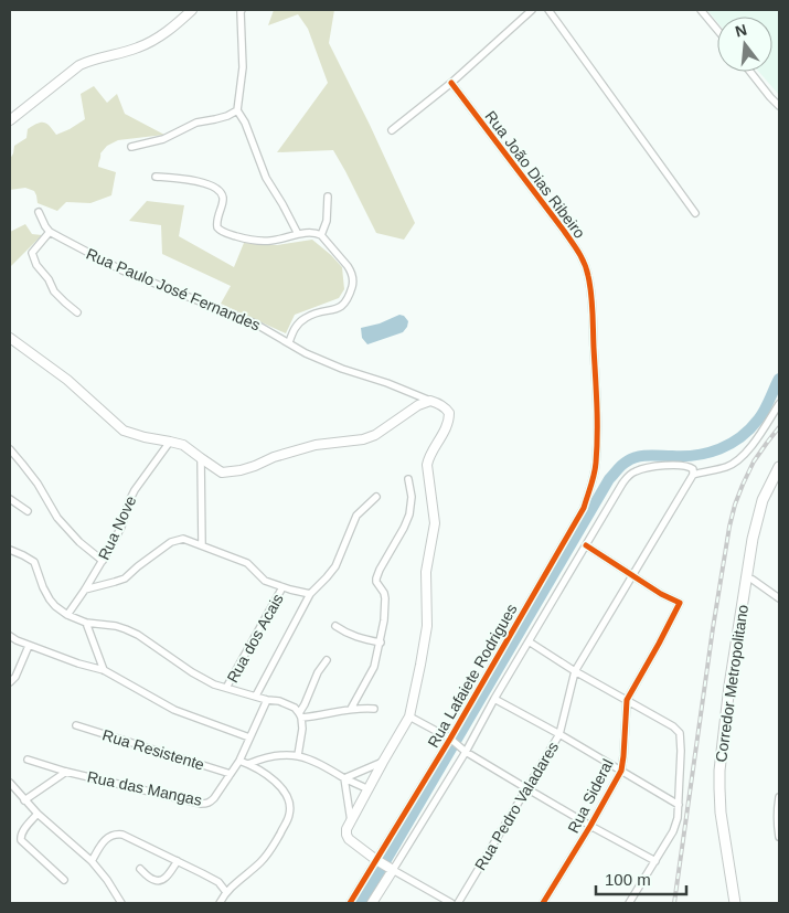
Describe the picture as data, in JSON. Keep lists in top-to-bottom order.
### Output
{
  "streets": {
    "main road": ["Corredor Metropolitano"],
    "street": [
      "Rua João Dias Ribeiro",
      "Rua Paulo José Fernandes",
      "Rua Nove",
      "Rua dos Acais",
      "Rua Lafaiete Rodrigues",
      "Rua Resistente",
      "Rua das Mangas",
      "Rua Sideral",
      "Rua Pedro Valadares"
    ]
  },
  "crossings": [
    ["Rua João Dias Ribeiro", "Rua Lafaiete Rodrigues"],
    ["Rua Lafaiete Rodrigues", "Rua Pedro Valadares"],
    ["Rua Resistente", "Rua das Mangas"],
    ["Rua Sideral", "Rua Pedro Valadares"]
  ],
  "scale_bar": "100 m",
  "north": "top"
}
